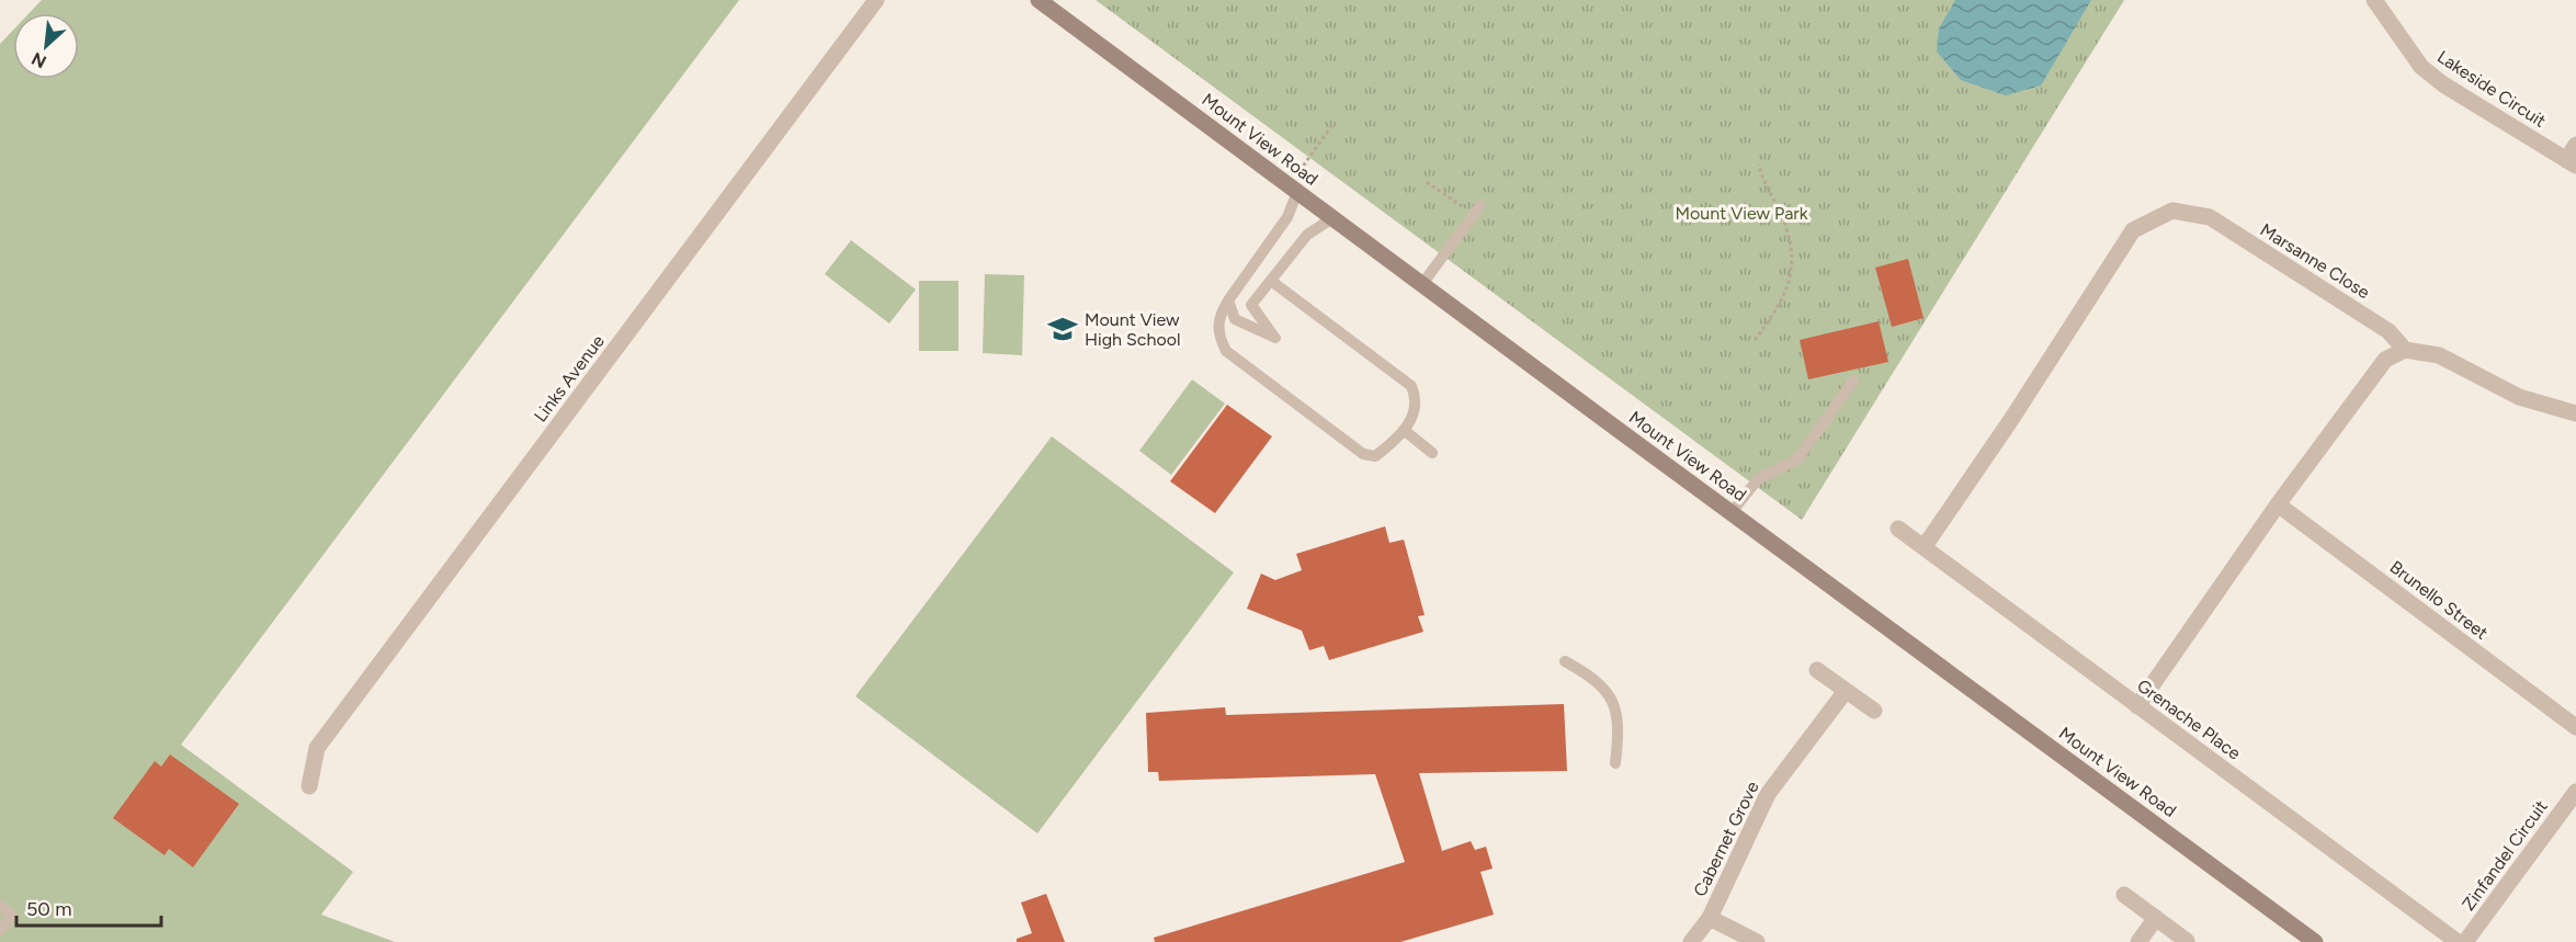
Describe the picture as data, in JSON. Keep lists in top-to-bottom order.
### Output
{
  "streets": {
    "main road": ["Mount View Road"],
    "street": [
      "Lakeside Circuit",
      "Marsanne Close",
      "Links Avenue",
      "Brunello Street",
      "Grenache Place",
      "Cabernet Grove",
      "Zinfandel Circuit"
    ]
  },
  "crossings": [
    ["Marsanne Close", "Grenache Place"]
  ],
  "parks": ["Mount View Park"],
  "places": {
    "school or university": ["Mount View High School"]
  },
  "scale_bar": "50 m",
  "north": "bottom left"
}
